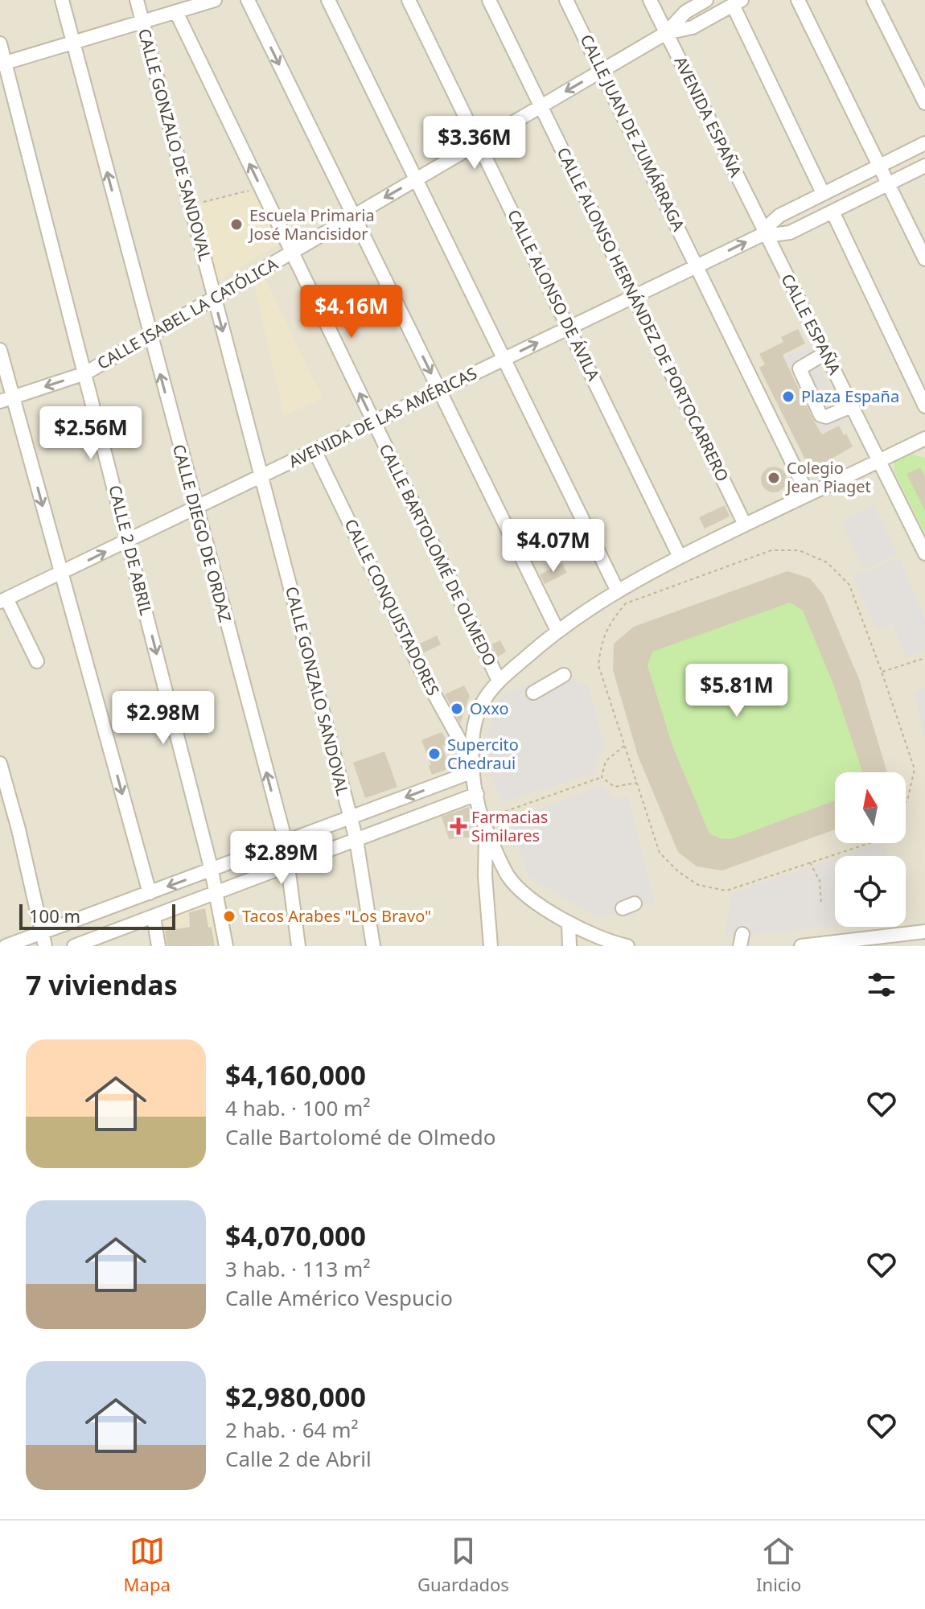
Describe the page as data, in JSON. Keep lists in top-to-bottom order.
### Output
{
  "streets": {
    "street": [
      "AVENIDA ESPAÑA",
      "CALLE JUAN DE ZUMÁRRAGA",
      "CALLE GONZALO DE SANDOVAL",
      "CALLE ALONSO DE ÁVILA",
      "CALLE ISABEL LA CATÓLICA",
      "CALLE ALONSO HERNÁNDEZ DE PORTOCARRERO",
      "CALLE ESPAÑA",
      "AVENIDA DE LAS AMÉRICAS",
      "CALLE DIEGO DE ORDAZ",
      "CALLE 2 DE ABRIL",
      "CALLE BARTOLOMÉ DE OLMEDO",
      "CALLE CONQUISTADORES",
      "CALLE GONZALO SANDOVAL"
    ]
  },
  "crossings": [
    ["AVENIDA ESPAÑA", "CALLE ISABEL LA CATÓLICA"],
    ["AVENIDA ESPAÑA", "CALLE ESPAÑA"],
    ["AVENIDA ESPAÑA", "AVENIDA DE LAS AMÉRICAS"],
    ["CALLE JUAN DE ZUMÁRRAGA", "CALLE ISABEL LA CATÓLICA"],
    ["CALLE JUAN DE ZUMÁRRAGA", "AVENIDA DE LAS AMÉRICAS"],
    ["CALLE GONZALO DE SANDOVAL", "CALLE ISABEL LA CATÓLICA"],
    ["CALLE GONZALO DE SANDOVAL", "AVENIDA DE LAS AMÉRICAS"],
    ["CALLE GONZALO DE SANDOVAL", "CALLE GONZALO SANDOVAL"],
    ["CALLE ALONSO DE ÁVILA", "CALLE ISABEL LA CATÓLICA"],
    ["CALLE ALONSO DE ÁVILA", "AVENIDA DE LAS AMÉRICAS"],
    ["CALLE ISABEL LA CATÓLICA", "CALLE ALONSO HERNÁNDEZ DE PORTOCARRERO"],
    ["CALLE ISABEL LA CATÓLICA", "CALLE DIEGO DE ORDAZ"],
    ["CALLE ISABEL LA CATÓLICA", "CALLE 2 DE ABRIL"],
    ["CALLE ISABEL LA CATÓLICA", "CALLE BARTOLOMÉ DE OLMEDO"],
    ["CALLE ALONSO HERNÁNDEZ DE PORTOCARRERO", "AVENIDA DE LAS AMÉRICAS"],
    ["CALLE ESPAÑA", "AVENIDA DE LAS AMÉRICAS"],
    ["AVENIDA DE LAS AMÉRICAS", "CALLE DIEGO DE ORDAZ"],
    ["AVENIDA DE LAS AMÉRICAS", "CALLE 2 DE ABRIL"],
    ["AVENIDA DE LAS AMÉRICAS", "CALLE BARTOLOMÉ DE OLMEDO"],
    ["AVENIDA DE LAS AMÉRICAS", "CALLE CONQUISTADORES"],
    ["AVENIDA DE LAS AMÉRICAS", "CALLE GONZALO SANDOVAL"]
  ],
  "one_way": ["CALLE GONZALO DE SANDOVAL", "CALLE DIEGO DE ORDAZ"],
  "places": {
    "other": [
      "Escuela Primaria José Mancisidor",
      "Plaza España",
      "Colegio Jean Piaget",
      "Oxxo",
      "Supercito Chedraui",
      "Tacos Arabes \"Los Bravo\""
    ],
    "health": ["Farmacias Similares"]
  },
  "scale_bar": "100 m",
  "north": "top",
  "page": {
    "price": [
      "$3.36M",
      "$4.16M",
      "$2.56M",
      "$4.07M",
      "$5.81M",
      "$2.98M",
      "$2.89M"
    ],
    "scale": "100 m",
    "heading": "7 viviendas",
    "list": [
      {
        "name": "$4,160,000",
        "note": "4 hab. · 100 m² · Calle Bartolomé de Olmedo"
      },
      {
        "name": "$4,070,000",
        "note": "3 hab. · 113 m² · Calle Américo Vespucio"
      },
      {
        "name": "$2,980,000",
        "note": "2 hab. · 64 m² · Calle 2 de Abril"
      }
    ],
    "tabs": ["Mapa", "Guardados", "Inicio"]
  }
}
